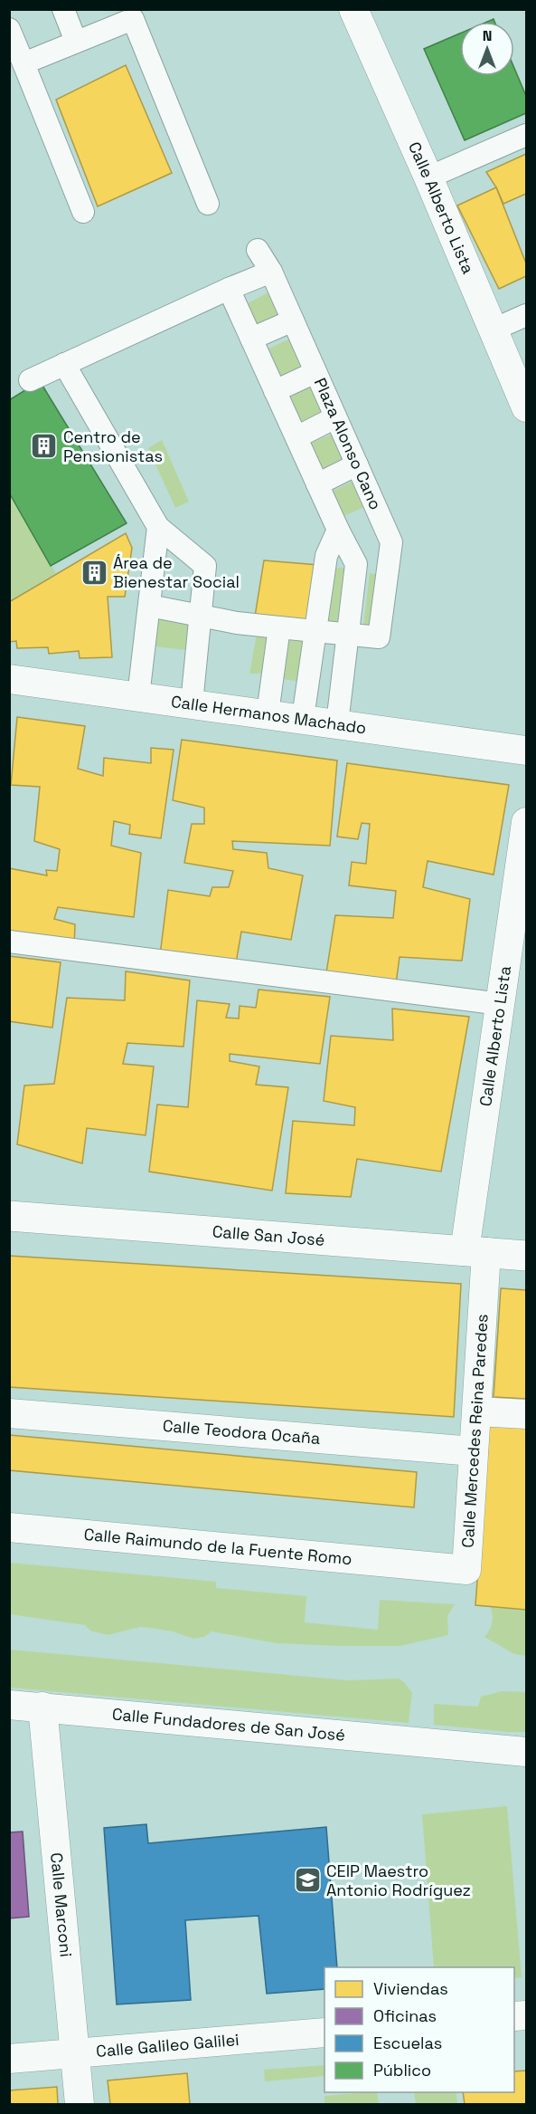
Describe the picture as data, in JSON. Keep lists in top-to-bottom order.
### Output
{
  "streets": {
    "main road": ["Calle San José"],
    "street": [
      "Calle Alberto Lista",
      "Plaza Alonso Cano",
      "Calle Hermanos Machado",
      "Calle Mercedes Reina Paredes",
      "Calle Teodora Ocaña",
      "Calle Raimundo de la Fuente Romo",
      "Calle Fundadores de San José",
      "Calle Marconi",
      "Calle Galileo Galilei"
    ]
  },
  "crossings": [
    ["Calle Alberto Lista", "Calle San José"],
    ["Calle Alberto Lista", "Calle Mercedes Reina Paredes"],
    ["Calle San José", "Calle Mercedes Reina Paredes"],
    ["Calle Mercedes Reina Paredes", "Calle Teodora Ocaña"],
    ["Calle Mercedes Reina Paredes", "Calle Raimundo de la Fuente Romo"],
    ["Calle Fundadores de San José", "Calle Marconi"],
    ["Calle Marconi", "Calle Galileo Galilei"]
  ],
  "places": {
    "building": ["Centro de Pensionistas", "Área de Bienestar Social"],
    "school or university": ["CEIP Maestro Antonio Rodríguez"]
  },
  "legend": [
    "Viviendas",
    "Oficinas",
    "Escuelas",
    "Público"
  ],
  "north": "top"
}
